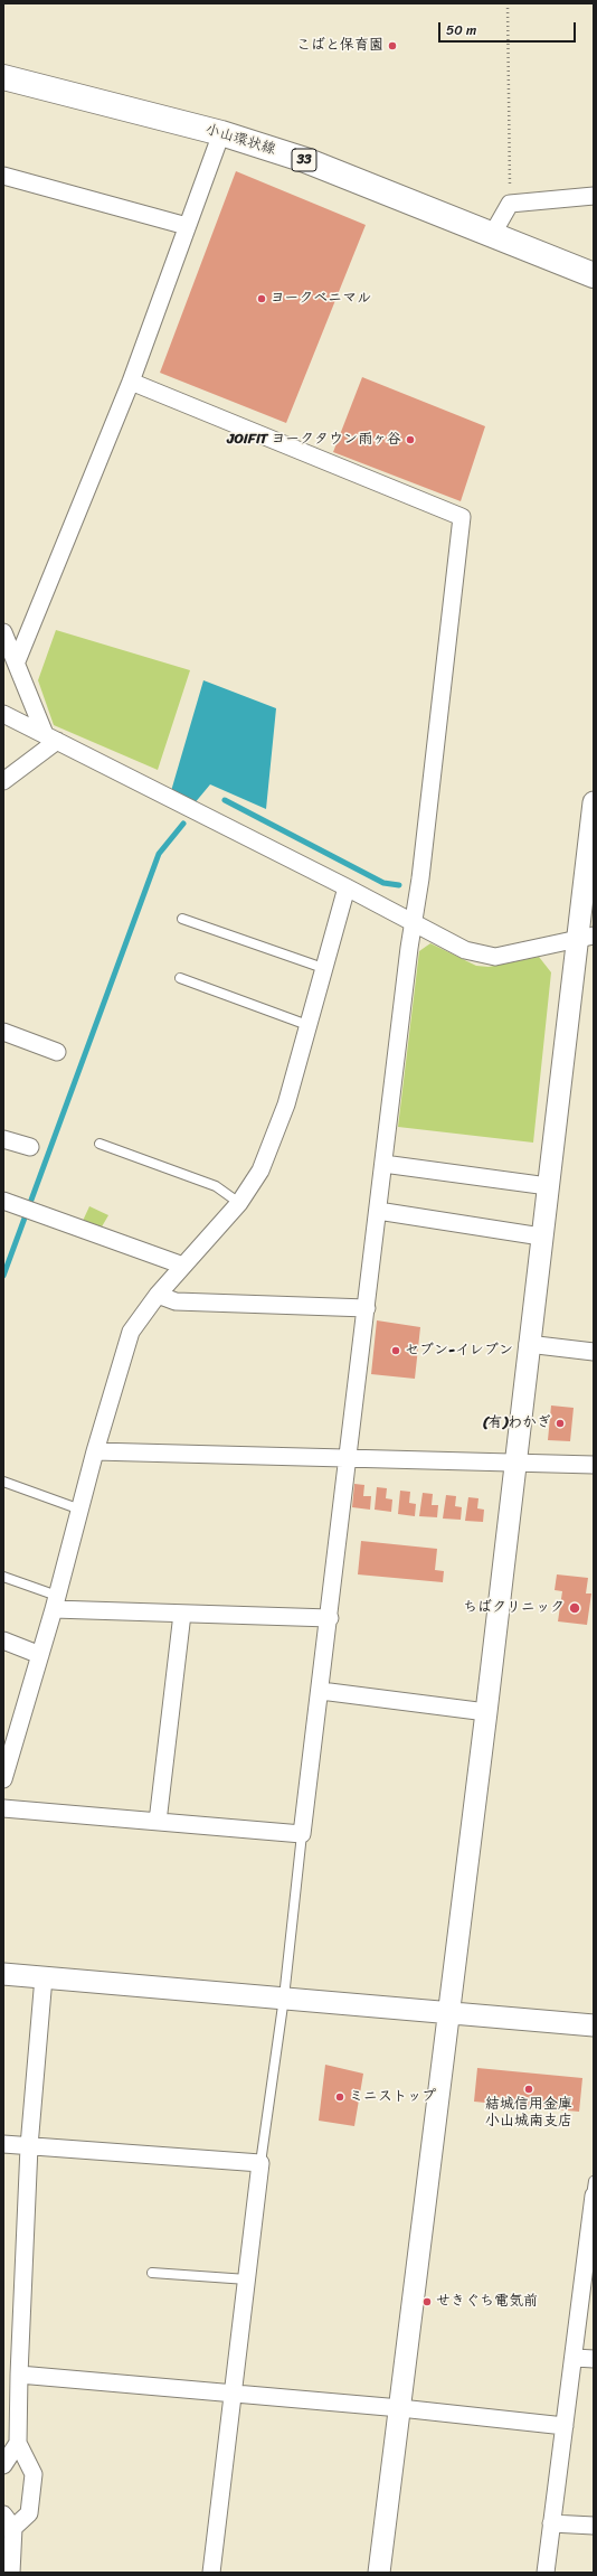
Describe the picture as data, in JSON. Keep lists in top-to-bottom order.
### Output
{
  "streets": {
    "main road": ["小山環状線", "33"]
  },
  "places": [
    "こばと保育園",
    "ヨークベニマル",
    "JOIFIT ヨークタウン雨ヶ谷",
    "セブン-イレブン",
    "(有)わかぎ",
    "ちばクリニック",
    "結城信用金庫 小山城南支店",
    "ミニストップ",
    "せきぐち電気前"
  ],
  "scale_bar": "50 m"
}
